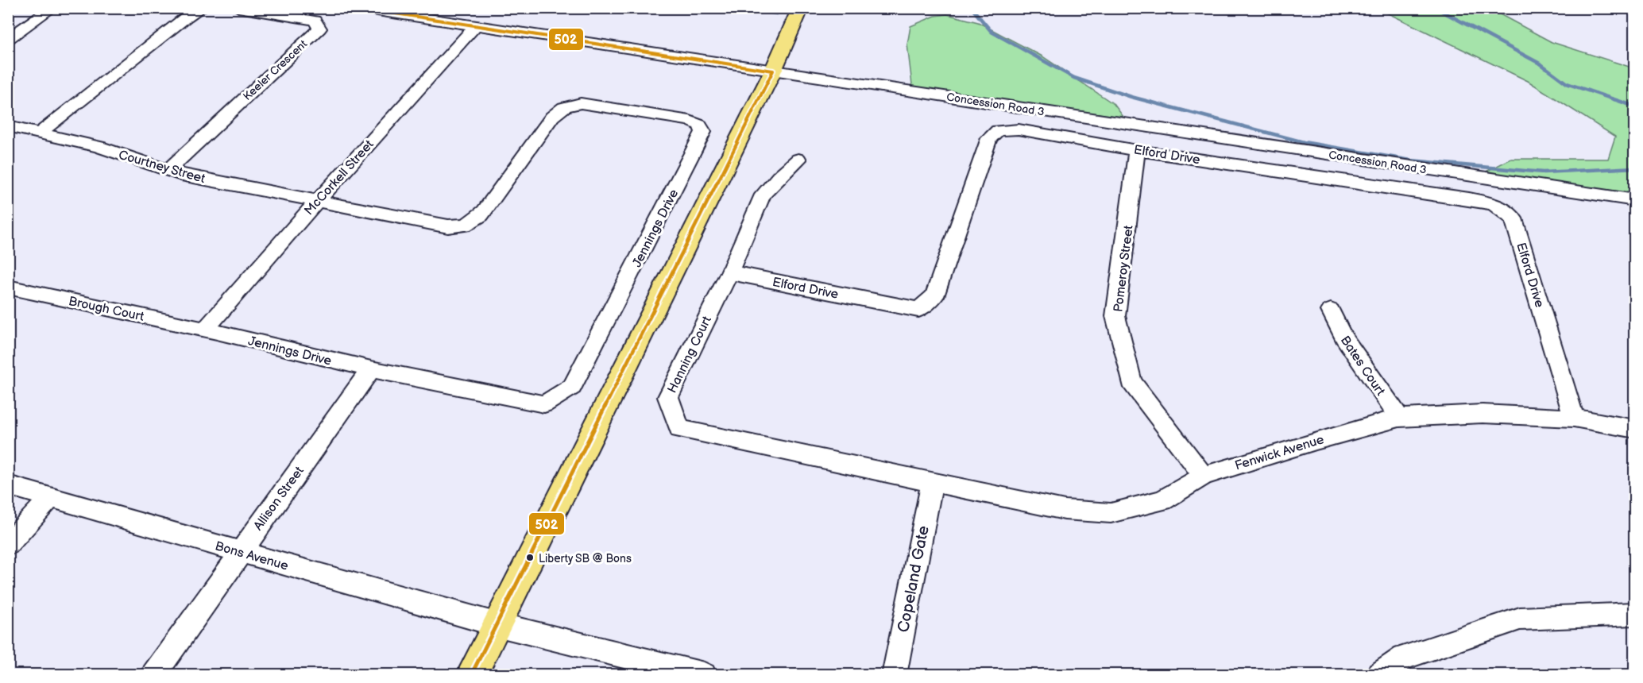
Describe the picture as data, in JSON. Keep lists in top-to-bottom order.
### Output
{
  "streets": {
    "street": [
      "Keeler Crescent",
      "Concession Road 3",
      "Elford Drive",
      "Courtney Street",
      "McCorkell Street",
      "Jennings Drive",
      "Pomeroy Street",
      "Brough Court",
      "Hanning Court",
      "Bates Court",
      "Fenwick Avenue",
      "Allison Street",
      "Bons Avenue",
      "Copeland Gate"
    ]
  },
  "crossings": [
    ["Keeler Crescent", "Courtney Street"],
    ["Concession Road 3", "McCorkell Street"],
    ["Elford Drive", "Pomeroy Street"],
    ["Elford Drive", "Hanning Court"],
    ["Elford Drive", "Fenwick Avenue"],
    ["Courtney Street", "McCorkell Street"],
    ["Courtney Street", "Jennings Drive"],
    ["McCorkell Street", "Jennings Drive"],
    ["McCorkell Street", "Brough Court"],
    ["Jennings Drive", "Brough Court"],
    ["Jennings Drive", "Allison Street"],
    ["Pomeroy Street", "Fenwick Avenue"],
    ["Hanning Court", "Fenwick Avenue"],
    ["Hanning Court", "Copeland Gate"],
    ["Bates Court", "Fenwick Avenue"],
    ["Fenwick Avenue", "Copeland Gate"],
    ["Allison Street", "Bons Avenue"]
  ],
  "places": ["Liberty SB @ Bons"],
  "lines": ["transit line 502"]
}
